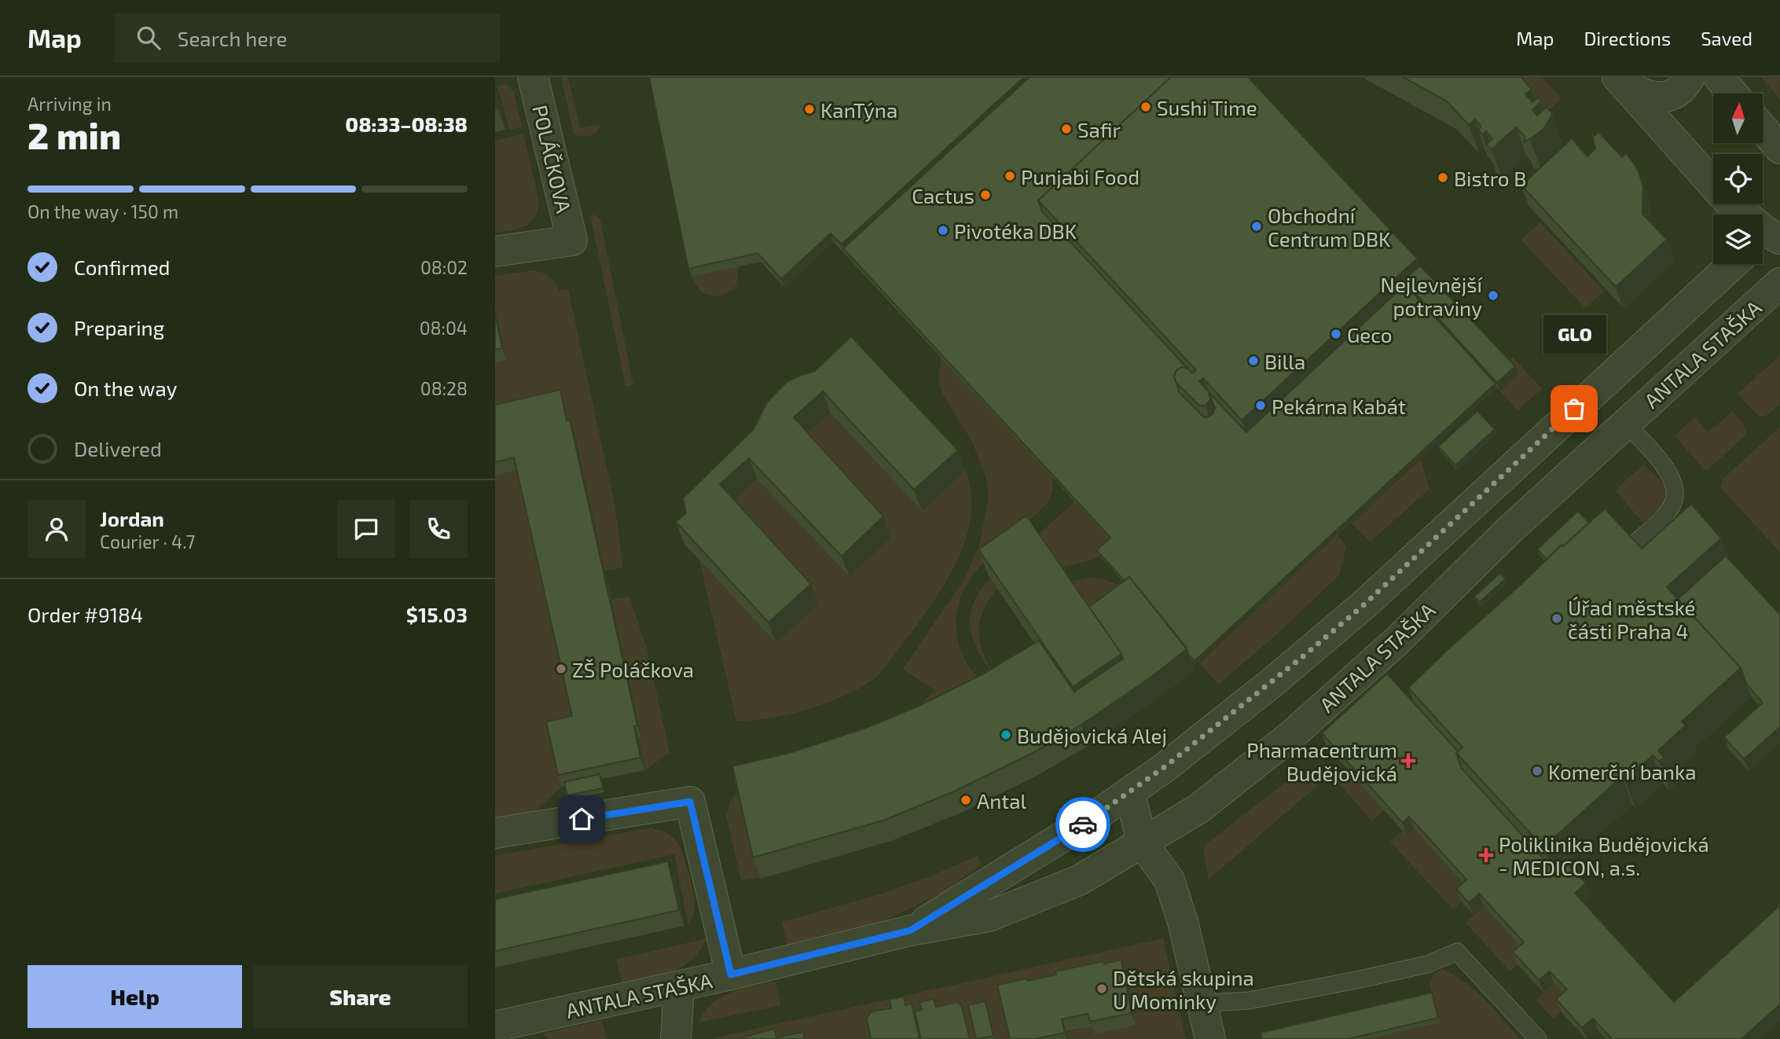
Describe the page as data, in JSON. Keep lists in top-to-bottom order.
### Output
{
  "streets": {
    "street": ["POLÁČKOVA", "ANTALA STAŠKA"]
  },
  "places": {
    "other": [
      "Sushi Time",
      "KanTýna",
      "Safir",
      "Punjabi Food",
      "Bistro B",
      "Cactus",
      "Obchodní Centrum DBK",
      "Pivotéka DBK",
      "Nejlevnější potraviny",
      "Geco",
      "Billa",
      "Pekárna Kabát",
      "GLO",
      "Úřad městské části Praha 4",
      "ZŠ Poláčkova",
      "Budějovická Alej",
      "Komerční banka",
      "Antal",
      "Dětská skupina U Mominky"
    ],
    "health": ["Pharmacentrum Budějovická", "Poliklinika Budějovická - MEDICON, a.s."]
  },
  "north": "top",
  "page": {
    "header": "Map",
    "search": "Search here",
    "nav": ["Map", "Directions", "Saved"],
    "heading": ["2 min", "Arriving in", "08:33–08:38"],
    "panel": [
      "Jordan",
      "Courier · 4.7",
      "Order #9184",
      "$15.03"
    ],
    "bar": "On the way · 150 m",
    "list": [
      ["Confirmed", "08:02"],
      ["Preparing", "08:04"],
      ["On the way", "08:28"],
      "Delivered"
    ],
    "bubble": "GLO",
    "buttons": ["Help", "Share"]
  }
}
